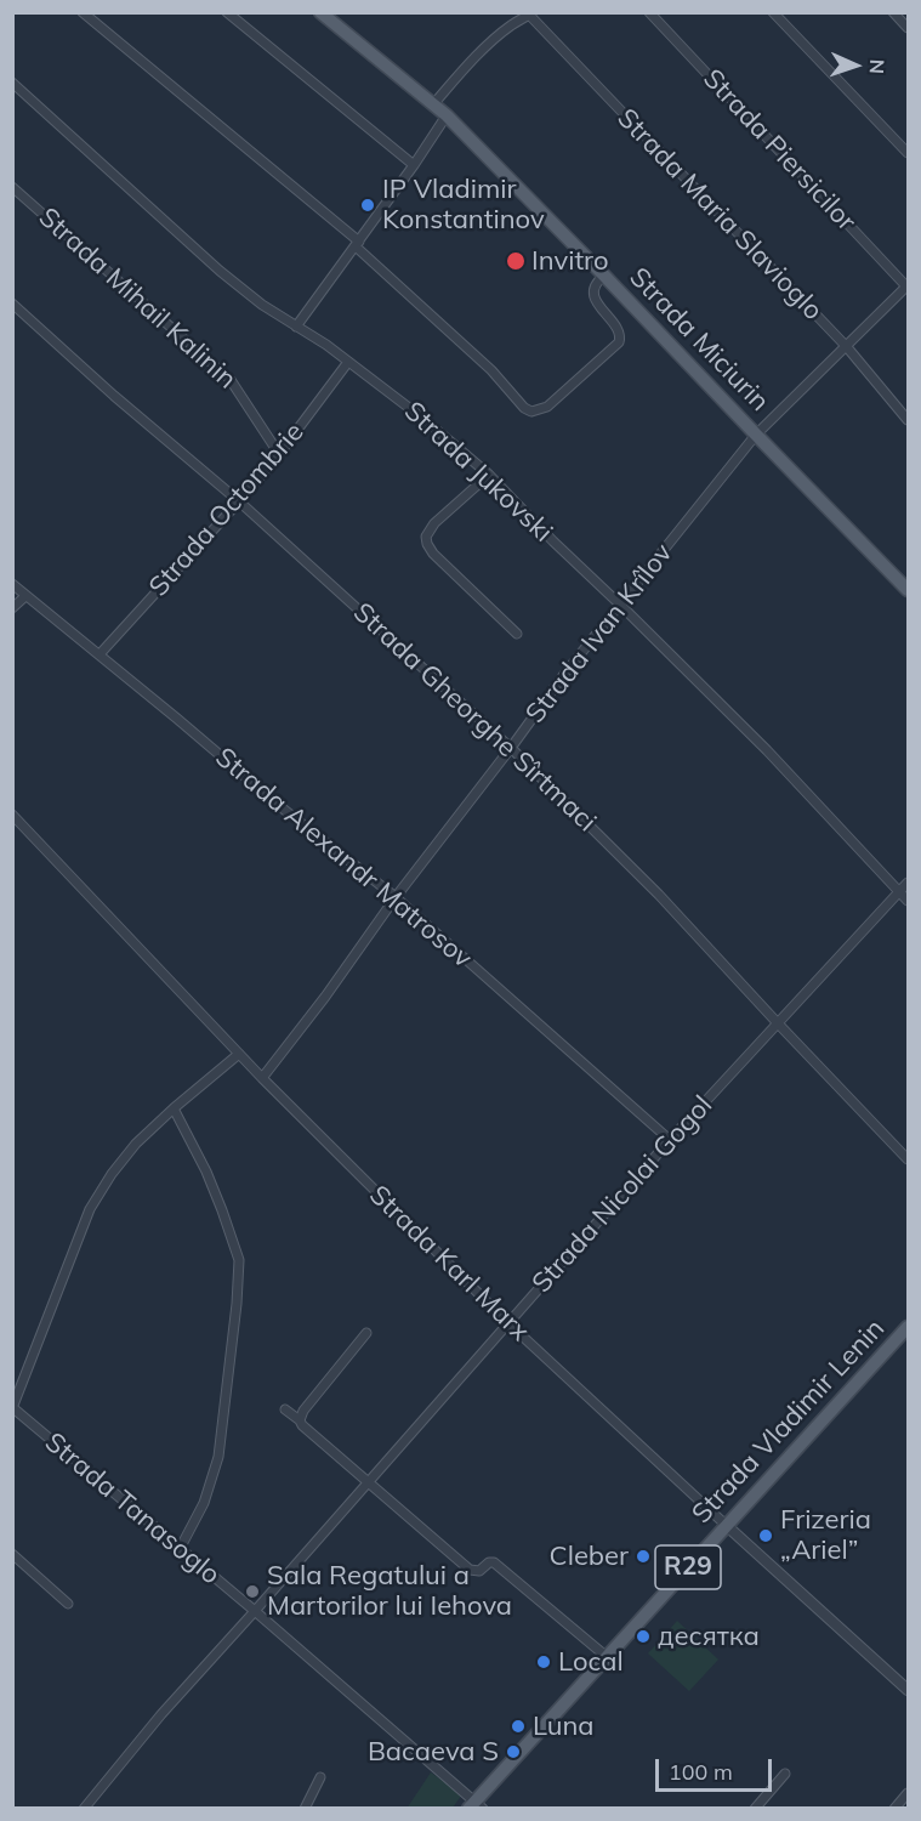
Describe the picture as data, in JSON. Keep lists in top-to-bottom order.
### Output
{
  "streets": {
    "main road": ["Strada Miciurin", "Strada Vladimir Lenin", "R29"],
    "street": [
      "Strada Piersicilor",
      "Strada Maria Slavioglo",
      "Strada Mihail Kalinin",
      "Strada Jukovski",
      "Strada Octombrie",
      "Strada Ivan Krîlov",
      "Strada Gheorghe Sîrtmaci",
      "Strada Alexandr Matrosov",
      "Strada Nicolai Gogol",
      "Strada Karl Marx",
      "Strada Tanasoglo"
    ]
  },
  "crossings": [
    ["Strada Piersicilor", "Strada Ivan Krîlov"],
    ["Strada Maria Slavioglo", "Strada Ivan Krîlov"],
    ["Strada Mihail Kalinin", "Strada Octombrie"],
    ["Strada Miciurin", "Strada Ivan Krîlov"],
    ["Strada Jukovski", "Strada Octombrie"],
    ["Strada Jukovski", "Strada Ivan Krîlov"],
    ["Strada Jukovski", "Strada Nicolai Gogol"],
    ["Strada Octombrie", "Strada Gheorghe Sîrtmaci"],
    ["Strada Octombrie", "Strada Alexandr Matrosov"],
    ["Strada Ivan Krîlov", "Strada Gheorghe Sîrtmaci"],
    ["Strada Ivan Krîlov", "Strada Alexandr Matrosov"],
    ["Strada Ivan Krîlov", "Strada Karl Marx"],
    ["Strada Gheorghe Sîrtmaci", "Strada Nicolai Gogol"],
    ["Strada Alexandr Matrosov", "Strada Nicolai Gogol"],
    ["Strada Nicolai Gogol", "Strada Karl Marx"],
    ["Strada Nicolai Gogol", "Strada Tanasoglo"],
    ["Strada Karl Marx", "Strada Vladimir Lenin"],
    ["Strada Vladimir Lenin", "Strada Tanasoglo"]
  ],
  "places": [
    "IP Vladimir Konstantinov",
    "Invitro",
    "Frizeria „Ariel”",
    "Cleber",
    "Sala Regatului a Martorilor lui Iehova",
    "десятка",
    "Local",
    "Luna",
    "Bacaeva S"
  ],
  "scale_bar": "100 m",
  "north": "right"
}
